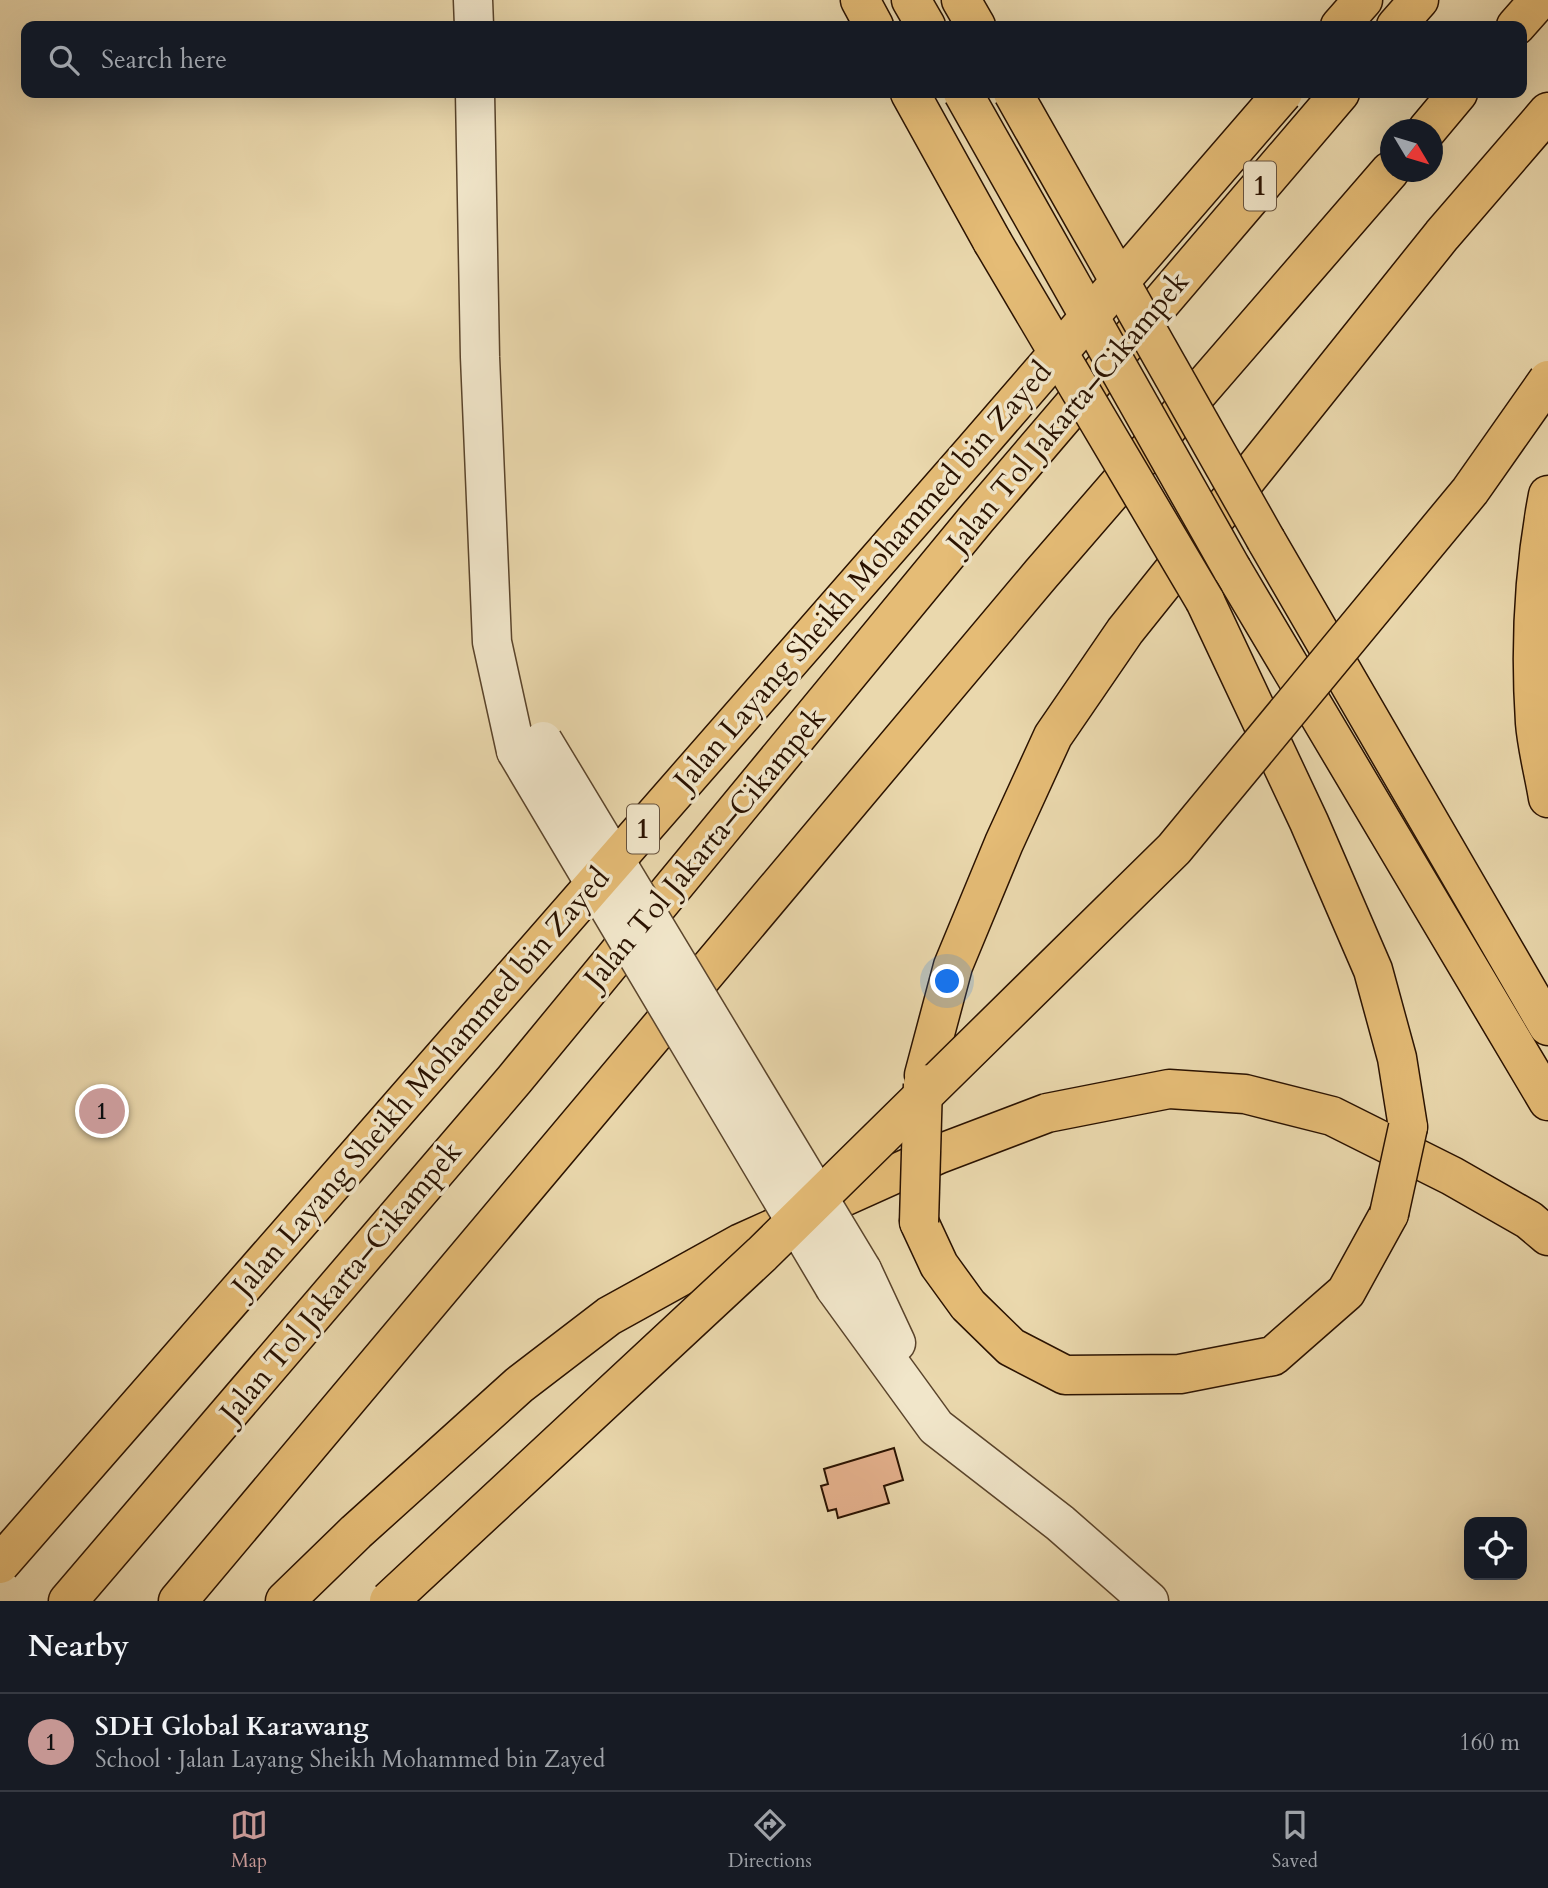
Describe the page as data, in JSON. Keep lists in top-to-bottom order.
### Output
{
  "streets": {
    "highway": ["1", "Jalan Tol Jakarta–Cikampek", "Jalan Layang Sheikh Mohammed bin Zayed"]
  },
  "north": "bottom right",
  "page": {
    "search": "Search here",
    "pins": "1",
    "heading": "Nearby",
    "list": [
      {
        "mark": "1",
        "name": "SDH Global Karawang",
        "note": "School · Jalan Layang Sheikh Mohammed bin Zayed",
        "value": "160 m"
      }
    ],
    "nav": ["Map", "Directions", "Saved"]
  }
}
